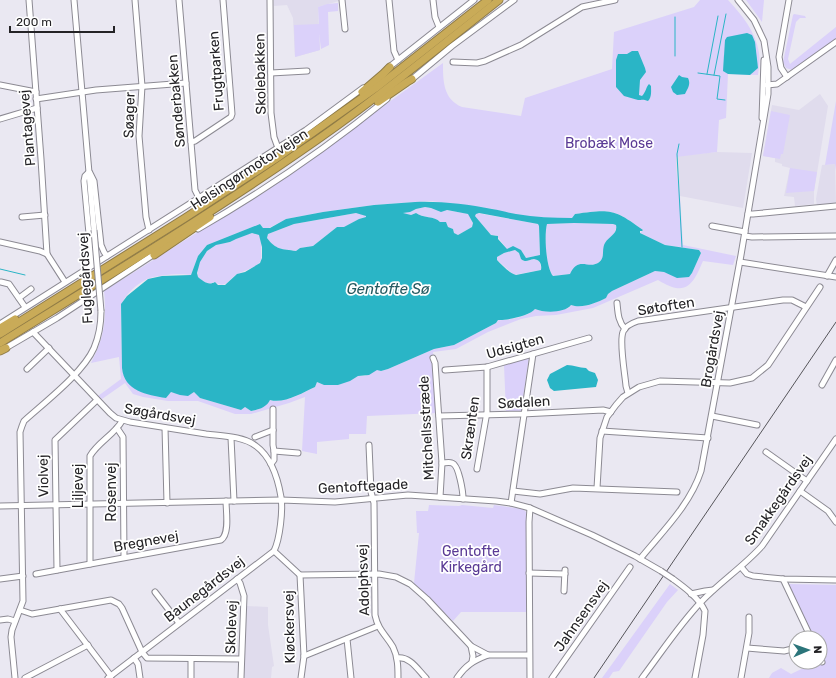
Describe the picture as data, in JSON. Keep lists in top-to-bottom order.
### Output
{
  "streets": {
    "highway": ["Helsingørmotorvejen"],
    "street": [
      "Frugtparken",
      "Skolebakken",
      "Sønderbakken",
      "Søager",
      "Plantagevej",
      "Fuglegårdsvej",
      "Søtoften",
      "Udsigten",
      "Brogårdsvej",
      "Sødalen",
      "Søgårdsvej",
      "Mitchellsstræde",
      "Skrænten",
      "Violvej",
      "Liljevej",
      "Gentoftegade",
      "Rosenvej",
      "Smakkegårdsvej",
      "Bregnevej",
      "Adolphsvej",
      "Baunegårdsvej",
      "Jahnsensvej",
      "Skolevej",
      "Kløckersvej"
    ]
  },
  "crossings": [
    ["Frugtparken", "Sønderbakken"],
    ["Fuglegårdsvej", "Søgårdsvej"],
    ["Fuglegårdsvej", "Gentoftegade"],
    ["Søtoften", "Brogårdsvej"],
    ["Udsigten", "Skrænten"],
    ["Brogårdsvej", "Gentoftegade"],
    ["Sødalen", "Mitchellsstræde"],
    ["Sødalen", "Skrænten"],
    ["Søgårdsvej", "Violvej"],
    ["Søgårdsvej", "Liljevej"],
    ["Søgårdsvej", "Gentoftegade"],
    ["Mitchellsstræde", "Gentoftegade"],
    ["Violvej", "Gentoftegade"],
    ["Violvej", "Bregnevej"],
    ["Liljevej", "Gentoftegade"],
    ["Liljevej", "Rosenvej"],
    ["Liljevej", "Bregnevej"],
    ["Gentoftegade", "Rosenvej"],
    ["Gentoftegade", "Smakkegårdsvej"],
    ["Gentoftegade", "Bregnevej"],
    ["Gentoftegade", "Adolphsvej"],
    ["Rosenvej", "Bregnevej"],
    ["Baunegårdsvej", "Skolevej"]
  ],
  "water": ["Gentofte Sø"],
  "parks": ["Brobæk Mose", "Gentofte Kirkegård"],
  "scale_bar": "200 m",
  "north": "right"
}
